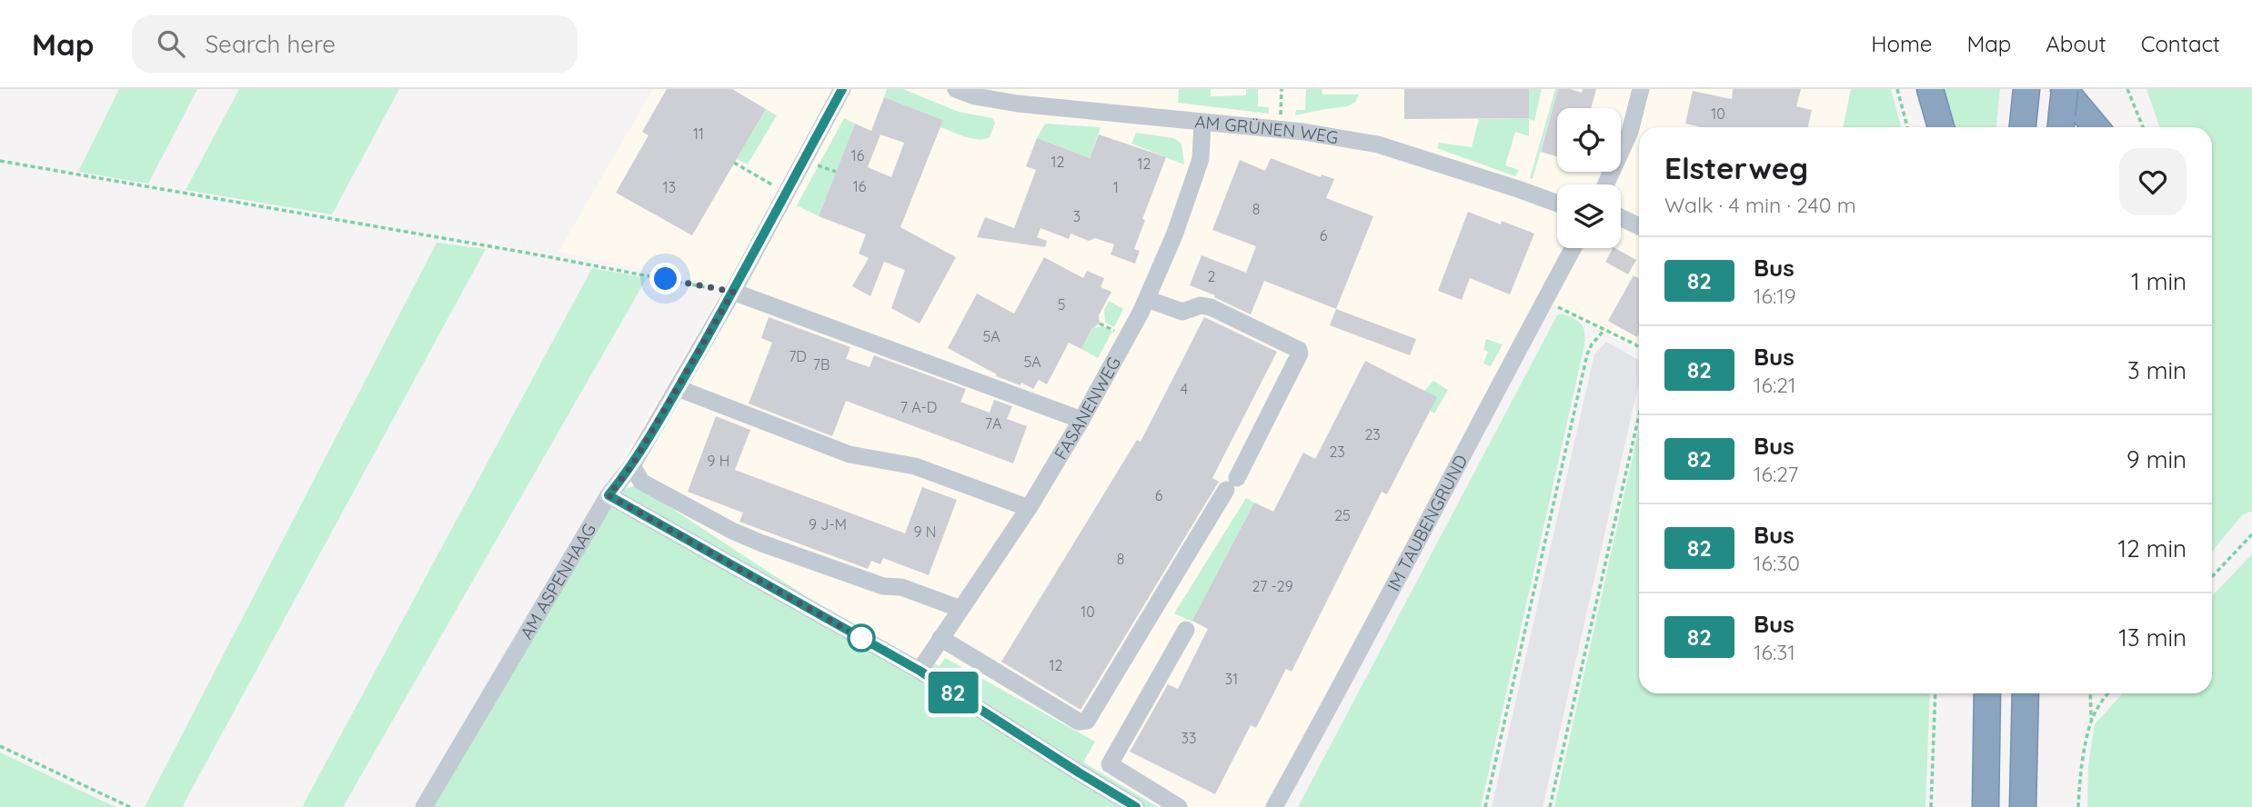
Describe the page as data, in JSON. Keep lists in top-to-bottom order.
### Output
{
  "streets": {
    "street": [
      "AM GRÜNEN WEG",
      "FASANENWEG",
      "IM TAUBENGRUND",
      "AM ASPENHAAG"
    ]
  },
  "crossings": [
    ["AM GRÜNEN WEG", "FASANENWEG"]
  ],
  "lines": ["bus line 82"],
  "house_numbers": [
    "10",
    "11",
    "16",
    "12",
    "12",
    "16",
    "13",
    "1",
    "8",
    "3",
    "6",
    "2",
    "5",
    "5A",
    "7D",
    "5A",
    "7B",
    "4",
    "7 A-D",
    "7A",
    "23",
    "23",
    "9 H",
    "6",
    "25",
    "9 J-M",
    "9 N",
    "8",
    "27 -29",
    "10",
    "12",
    "31",
    "33"
  ],
  "page": {
    "header": "Map",
    "search": "Search here",
    "nav": [
      "Home",
      "Map",
      "About",
      "Contact"
    ],
    "on_map": "82",
    "heading": ["Elsterweg", "Walk · 4 min · 240 m"],
    "list": [
      {
        "mark": "82",
        "name": "Bus",
        "note": "16:19",
        "value": "1 min"
      },
      {
        "mark": "82",
        "name": "Bus",
        "note": "16:21",
        "value": "3 min"
      },
      {
        "mark": "82",
        "name": "Bus",
        "note": "16:27",
        "value": "9 min"
      },
      {
        "mark": "82",
        "name": "Bus",
        "note": "16:30",
        "value": "12 min"
      },
      {
        "mark": "82",
        "name": "Bus",
        "note": "16:31",
        "value": "13 min"
      }
    ]
  }
}
